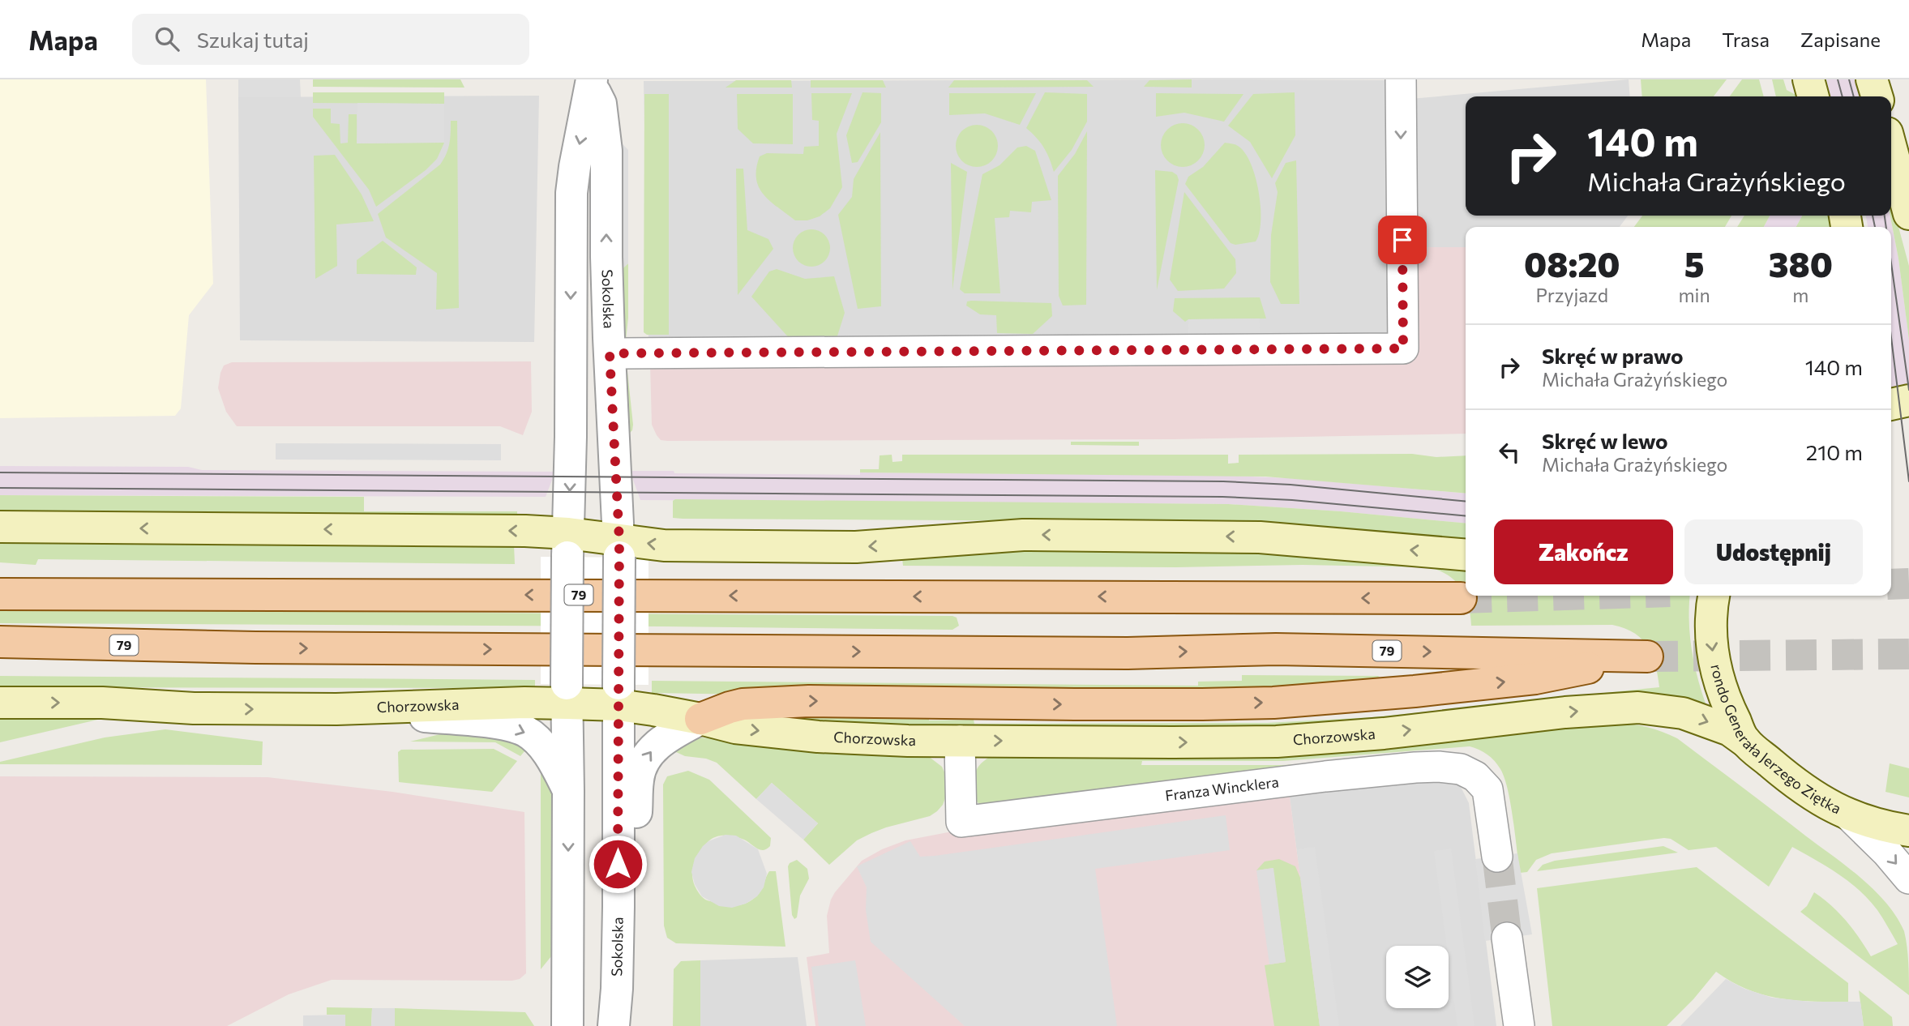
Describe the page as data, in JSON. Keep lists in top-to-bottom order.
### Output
{
  "streets": {
    "main road": ["79", "Chorzowska", "rondo Generała Jerzego Ziętka"],
    "street": ["Sokolska", "Franza Wincklera"]
  },
  "crossings": [
    ["Sokolska", "Chorzowska"],
    ["79", "Chorzowska"],
    ["Chorzowska", "rondo Generała Jerzego Ziętka"],
    ["Chorzowska", "Franza Wincklera"]
  ],
  "one_way": ["rondo Generała Jerzego Ziętka"],
  "page": {
    "header": "Mapa",
    "search": "Szukaj tutaj",
    "nav": ["Mapa", "Trasa", "Zapisane"],
    "turn": ["140 m", "Michała Grażyńskiego"],
    "eta": [
      "08:20",
      "Przyjazd",
      "5",
      "min",
      "380",
      "m"
    ],
    "list": [
      {
        "name": "Skręć w prawo",
        "note": "Michała Grażyńskiego",
        "value": "140 m"
      },
      {
        "name": "Skręć w lewo",
        "note": "Michała Grażyńskiego",
        "value": "210 m"
      }
    ],
    "buttons": ["Zakończ", "Udostępnij"]
  }
}
